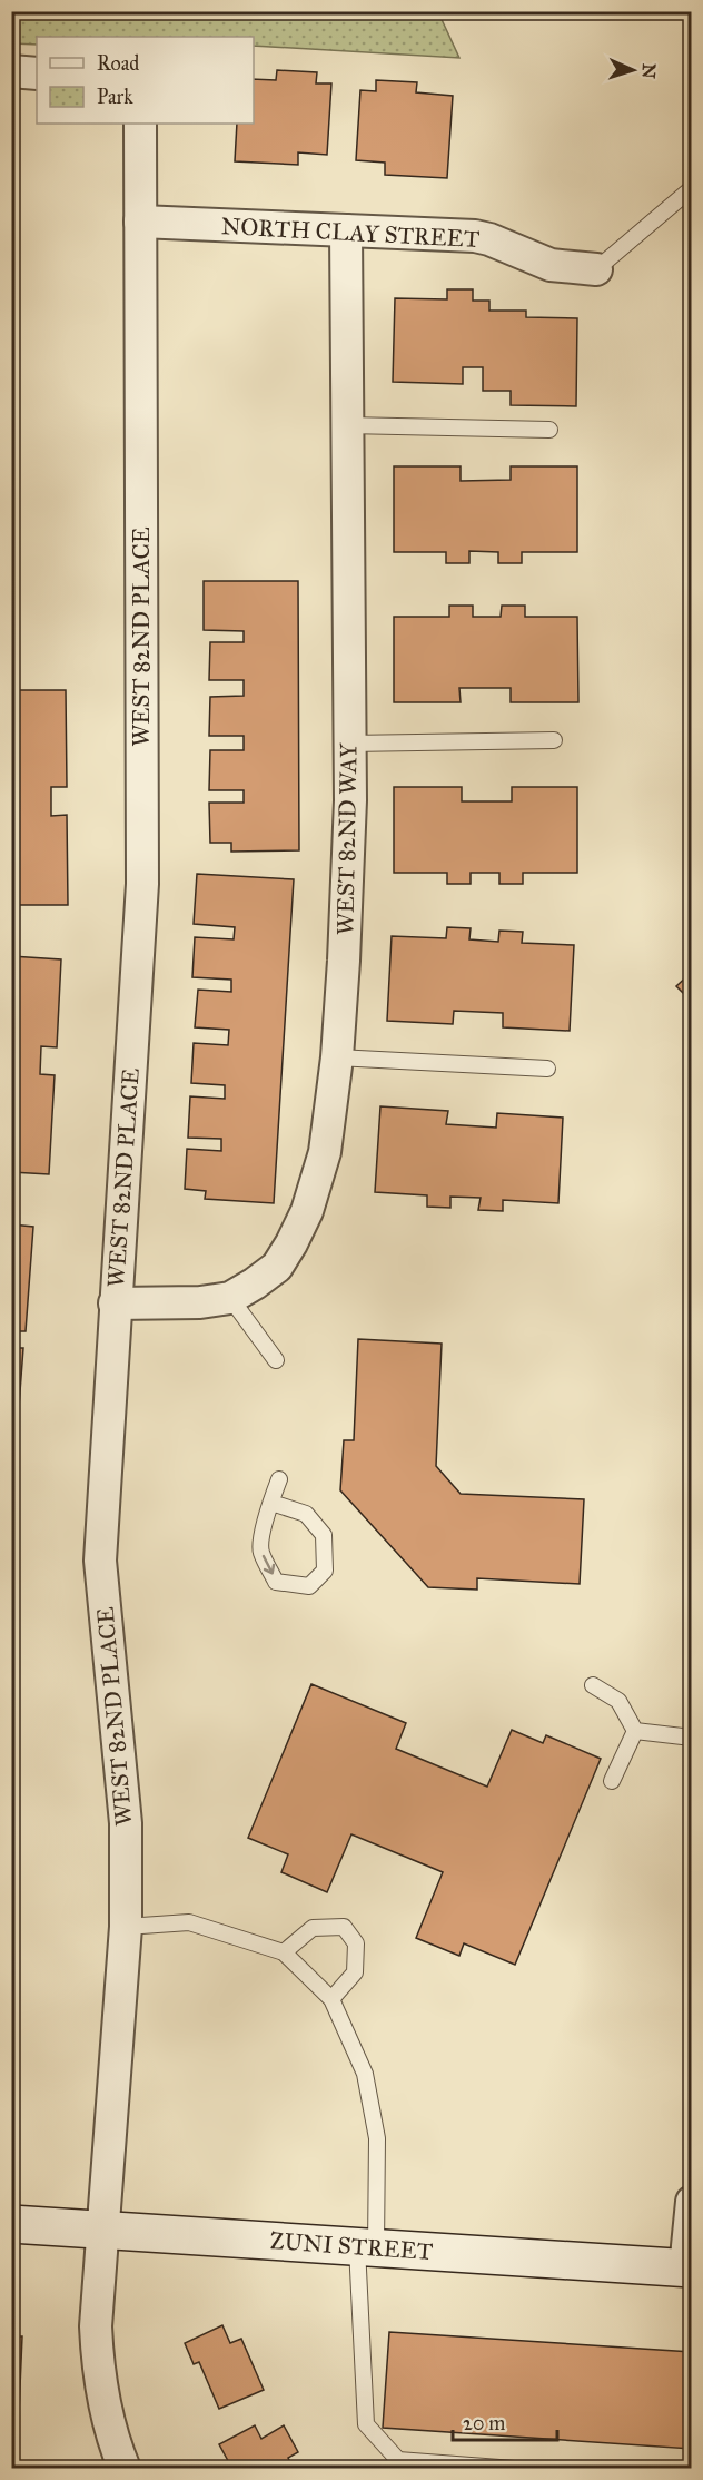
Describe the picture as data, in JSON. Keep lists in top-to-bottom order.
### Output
{
  "streets": {
    "street": [
      "NORTH CLAY STREET",
      "WEST 82ND PLACE",
      "WEST 82ND WAY",
      "ZUNI STREET"
    ]
  },
  "crossings": [
    ["NORTH CLAY STREET", "WEST 82ND PLACE"],
    ["NORTH CLAY STREET", "WEST 82ND WAY"],
    ["WEST 82ND PLACE", "WEST 82ND WAY"],
    ["WEST 82ND PLACE", "ZUNI STREET"]
  ],
  "legend": ["Road", "Park"],
  "scale_bar": "20 m",
  "north": "right"
}
